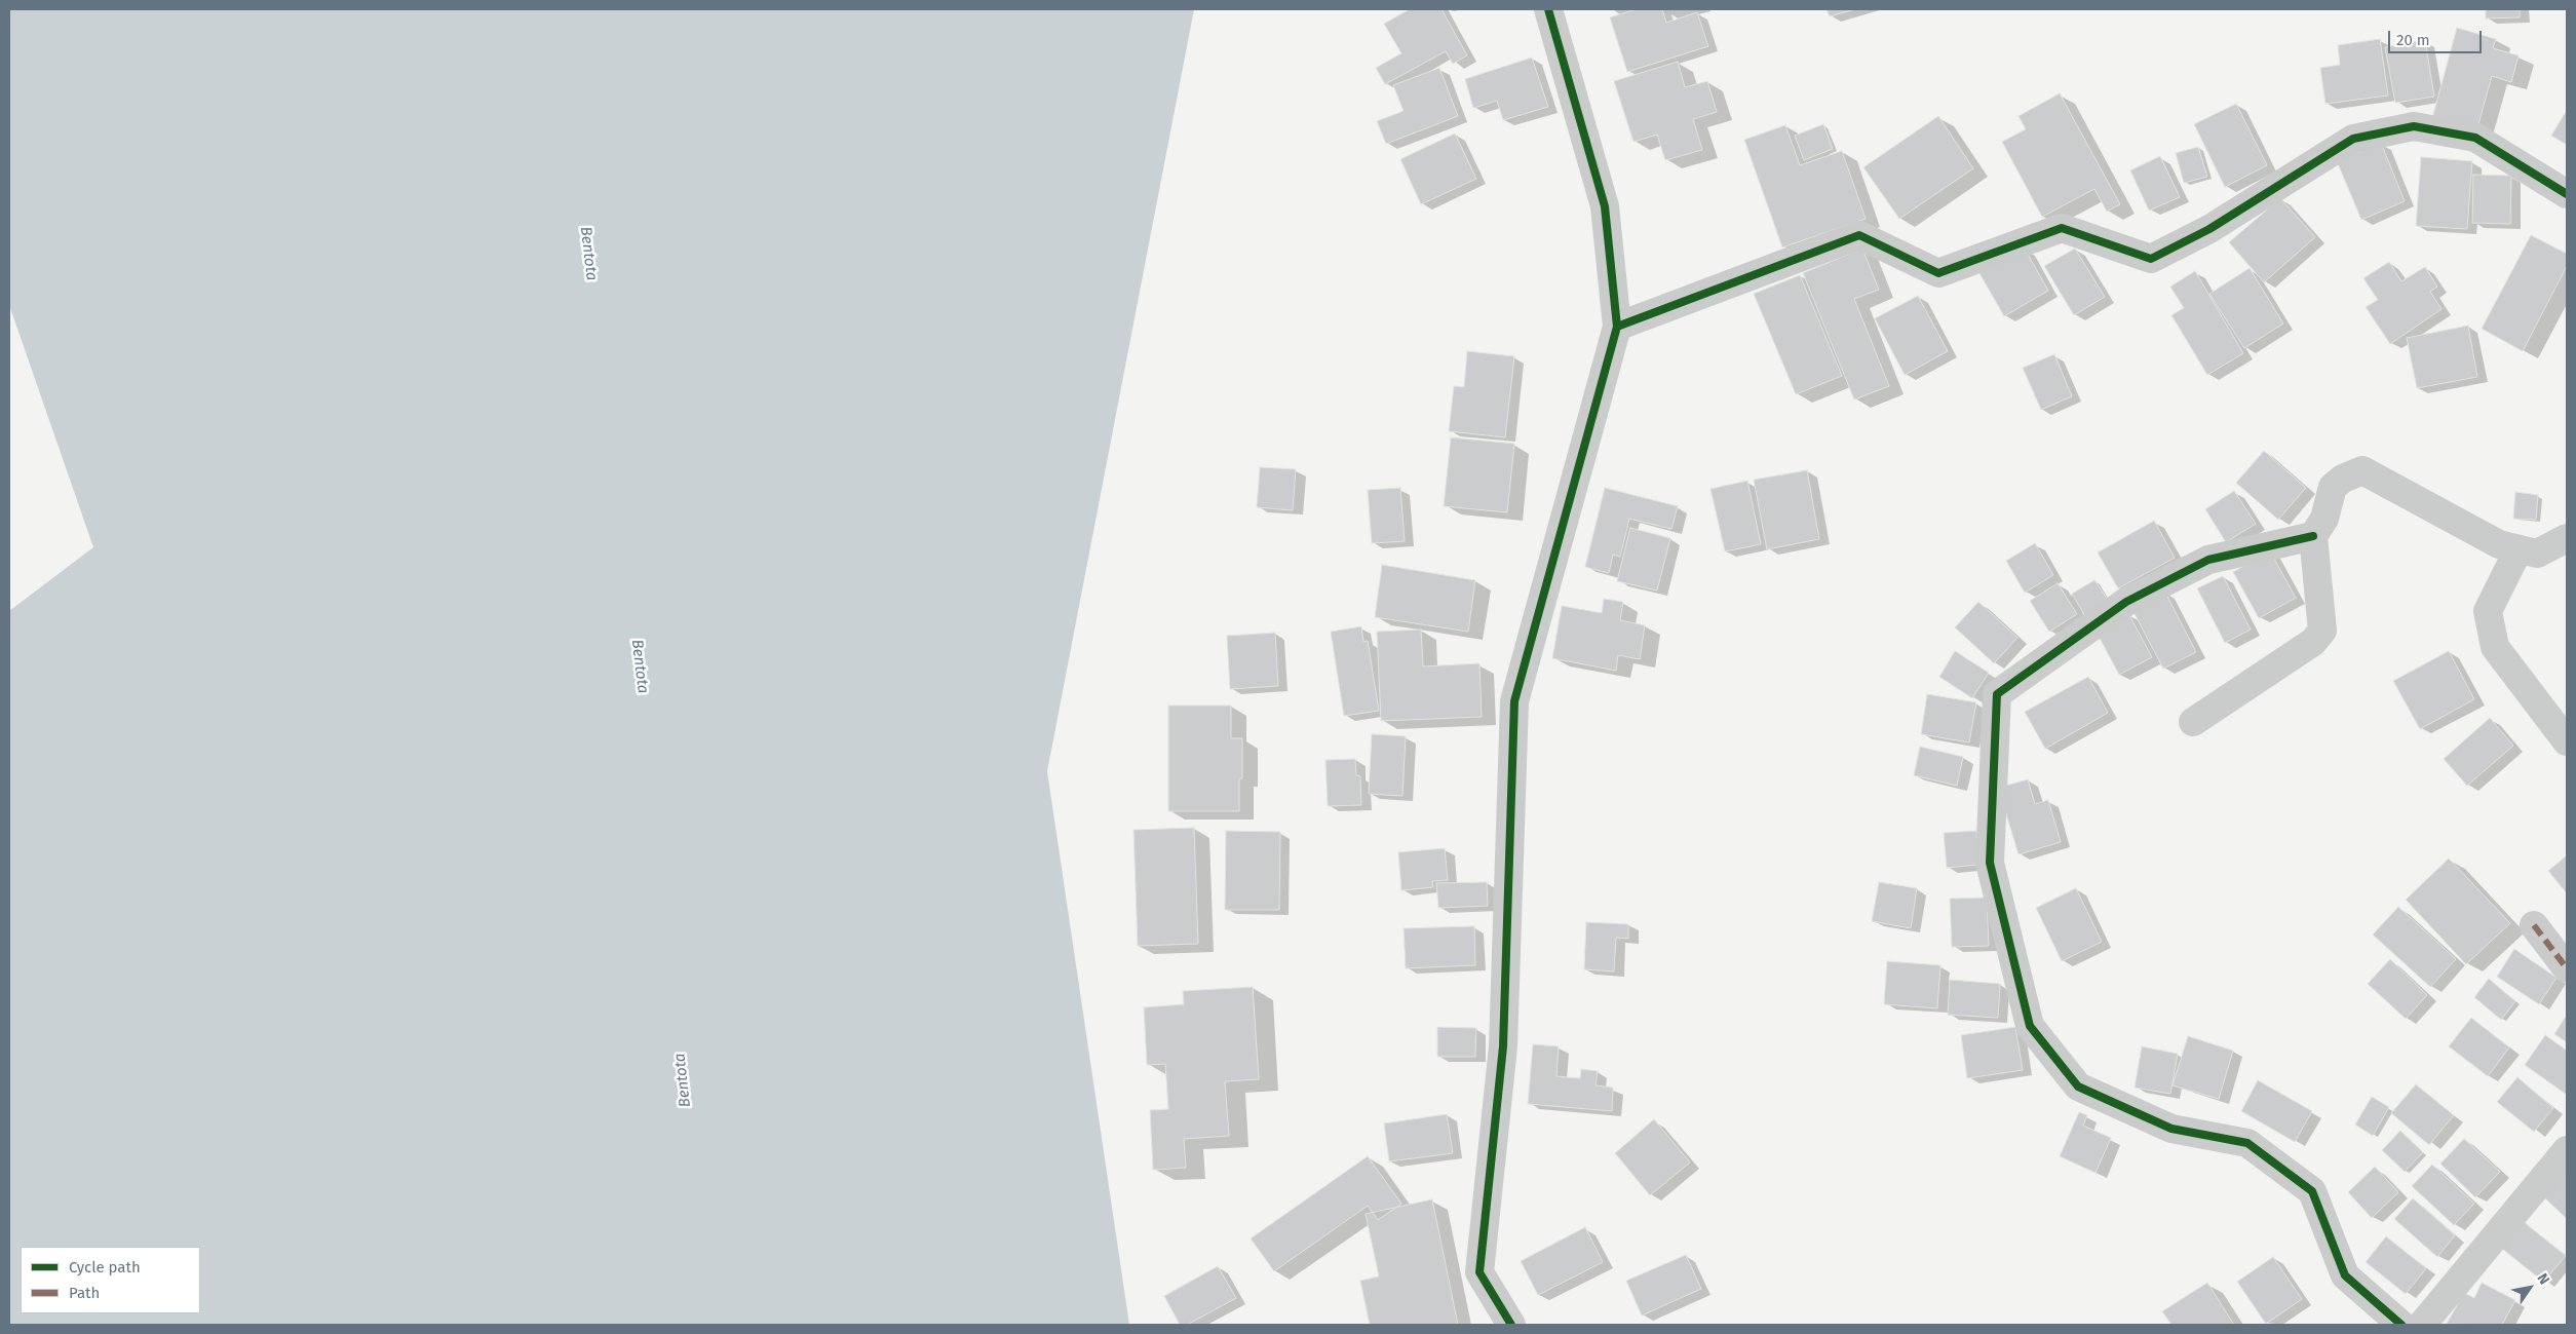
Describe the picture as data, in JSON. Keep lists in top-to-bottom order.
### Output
{
  "water": ["Bentota"],
  "legend": ["Cycle path", "Path"],
  "scale_bar": "20 m",
  "north": "top right"
}
